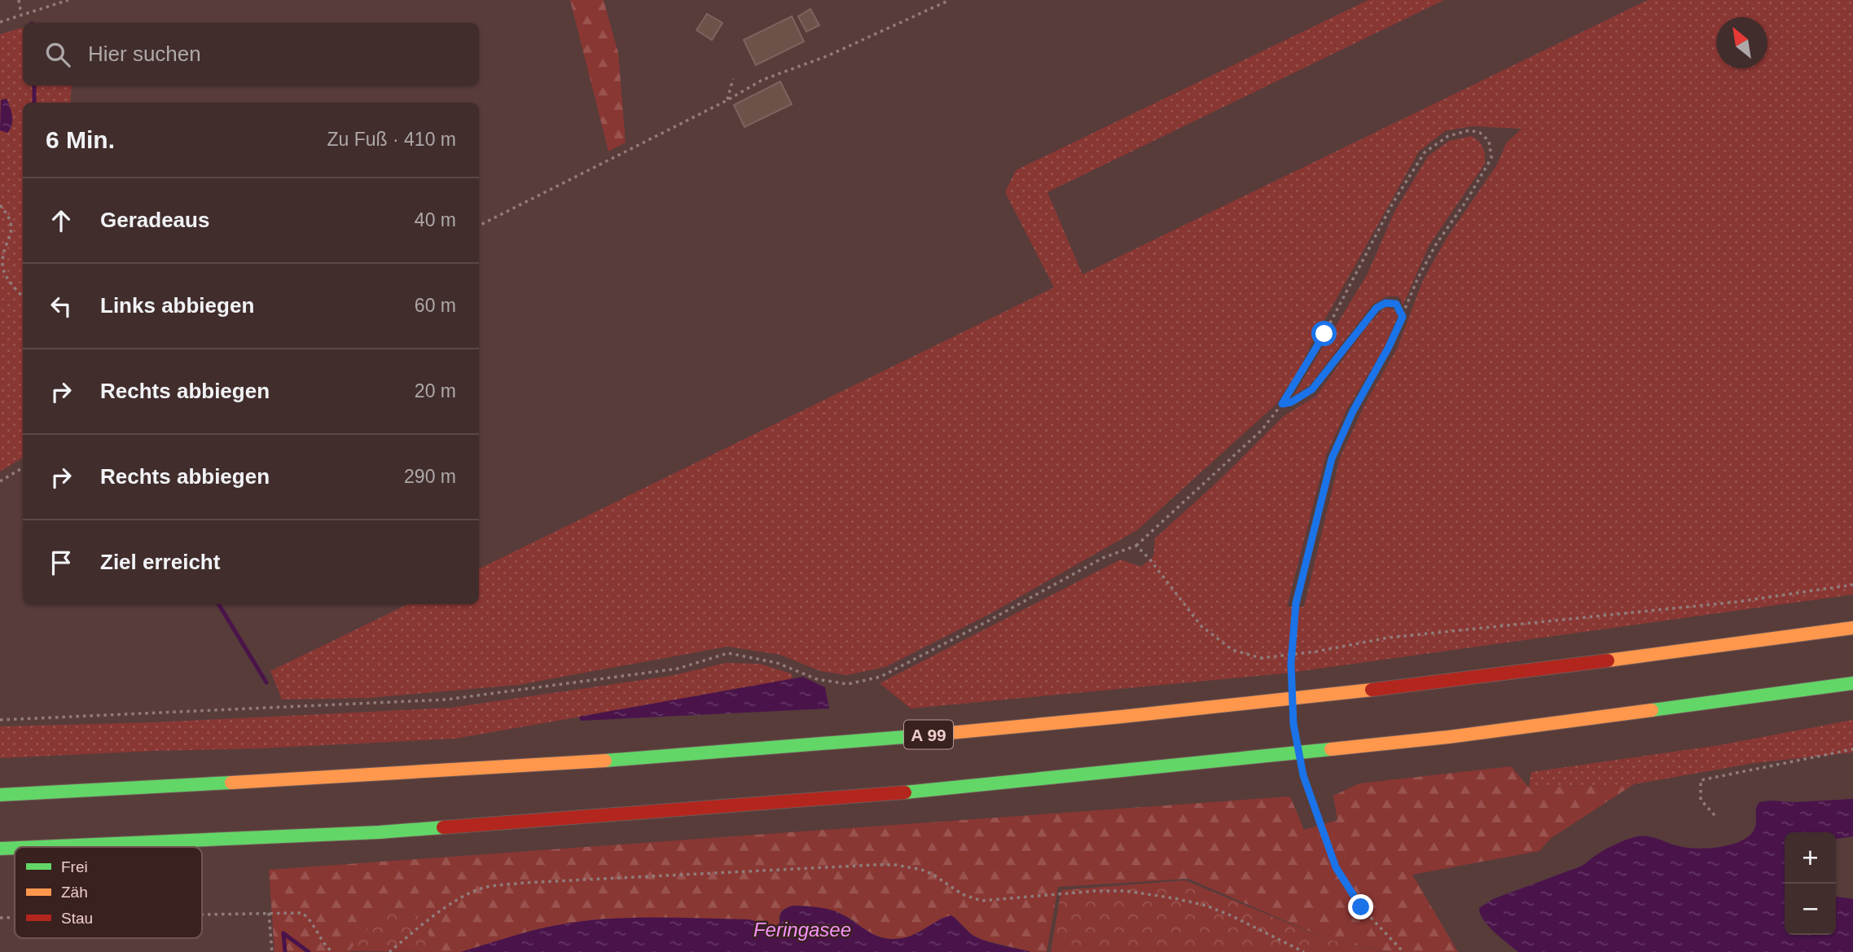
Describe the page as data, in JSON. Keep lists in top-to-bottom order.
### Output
{
  "streets": {
    "highway": ["A 99"]
  },
  "water": ["Feringasee"],
  "legend": ["Frei", "Zäh", "Stau"],
  "north": "top left",
  "page": {
    "search": "Hier suchen",
    "heading": ["6 Min.", "Zu Fuß · 410 m"],
    "list": [
      ["Geradeaus", "40 m"],
      ["Links abbiegen", "60 m"],
      ["Rechts abbiegen", "20 m"],
      ["Rechts abbiegen", "290 m"],
      "Ziel erreicht"
    ],
    "map_buttons": ["+", "−"]
  }
}
